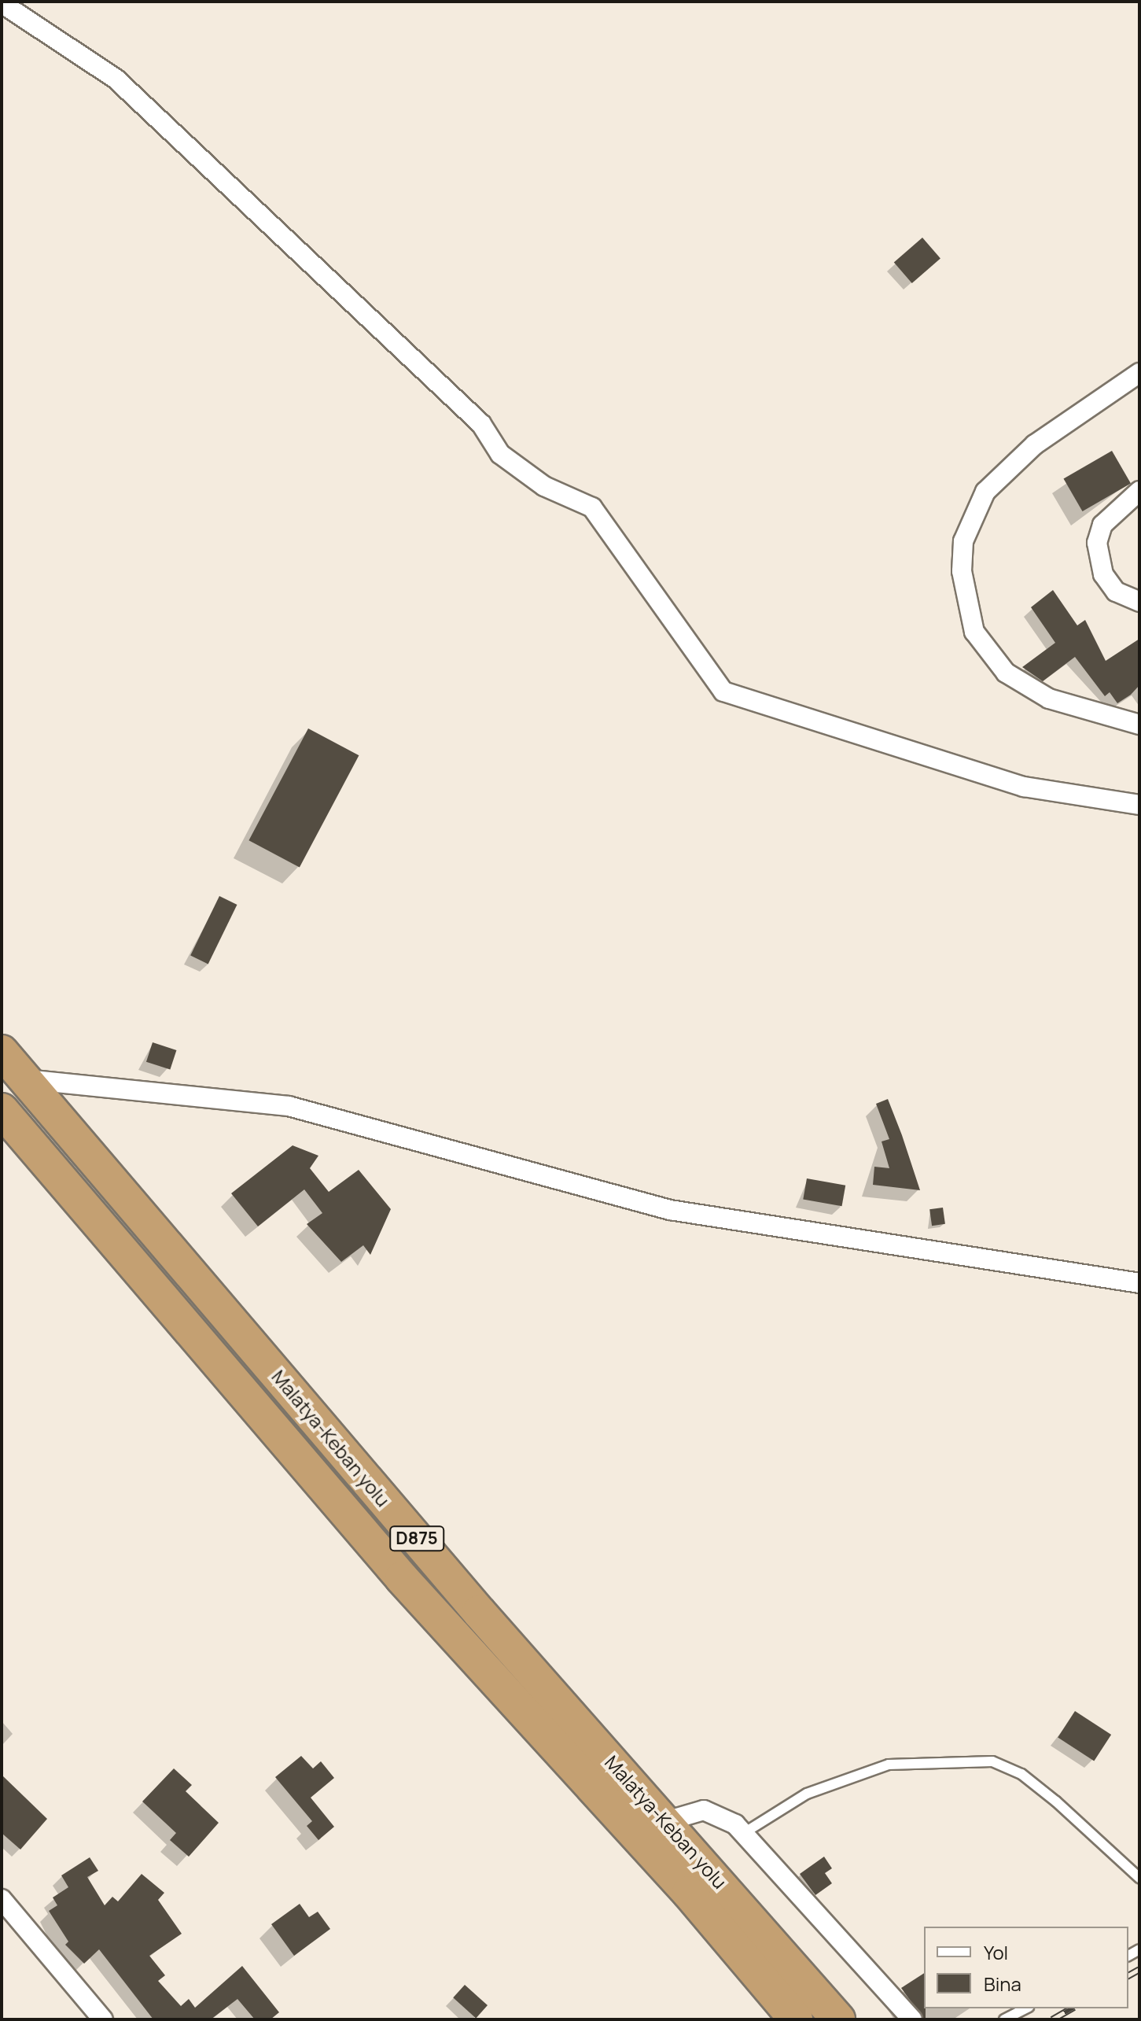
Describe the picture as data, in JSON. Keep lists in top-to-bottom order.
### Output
{
  "streets": {
    "highway": ["Malatya-Keban yolu", "D875"]
  },
  "legend": ["Yol", "Bina"]
}
